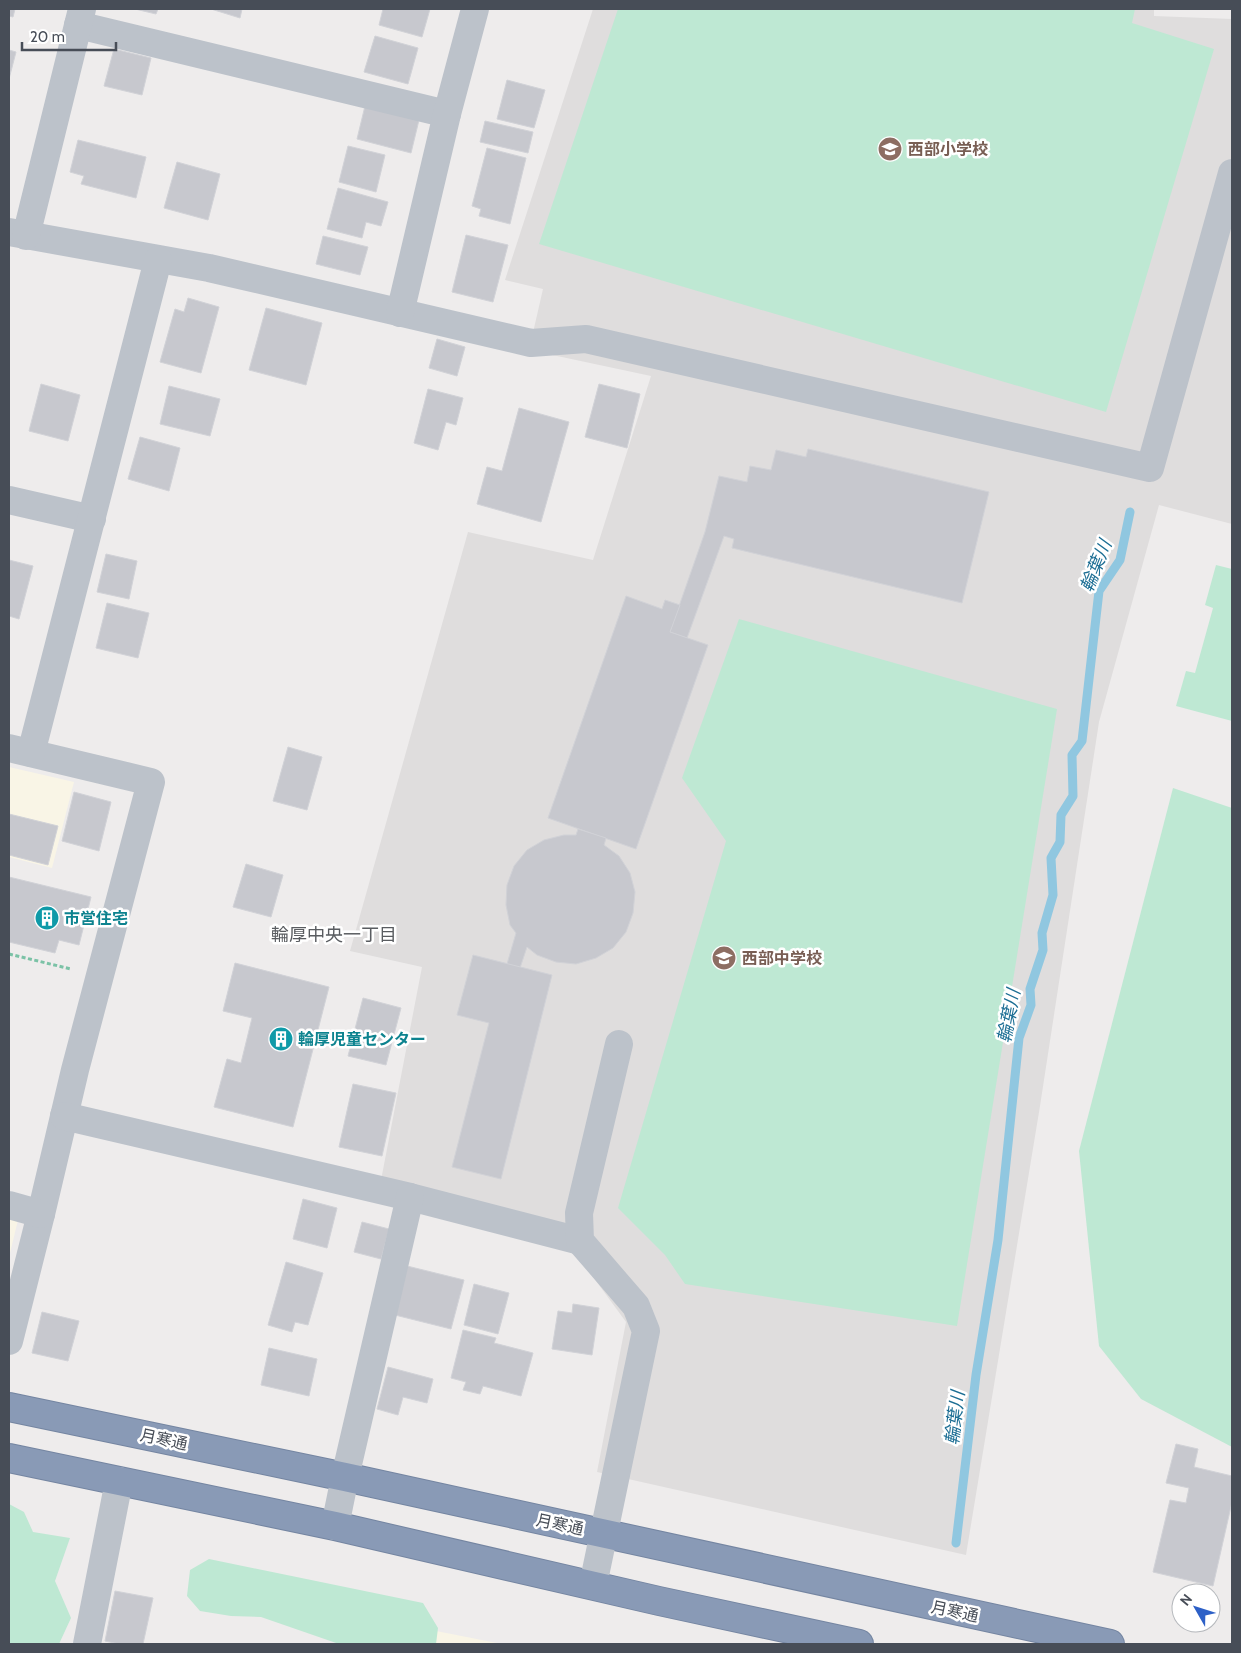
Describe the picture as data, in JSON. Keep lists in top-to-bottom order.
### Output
{
  "streets": {
    "highway": ["月寒通"]
  },
  "districts": ["輪厚中央一丁目"],
  "water": ["輪葉川"],
  "places": {
    "school or university": ["西部小学校", "西部中学校"],
    "building": ["市営住宅", "輪厚児童センター"]
  },
  "scale_bar": "20 m",
  "north": "top left"
}
